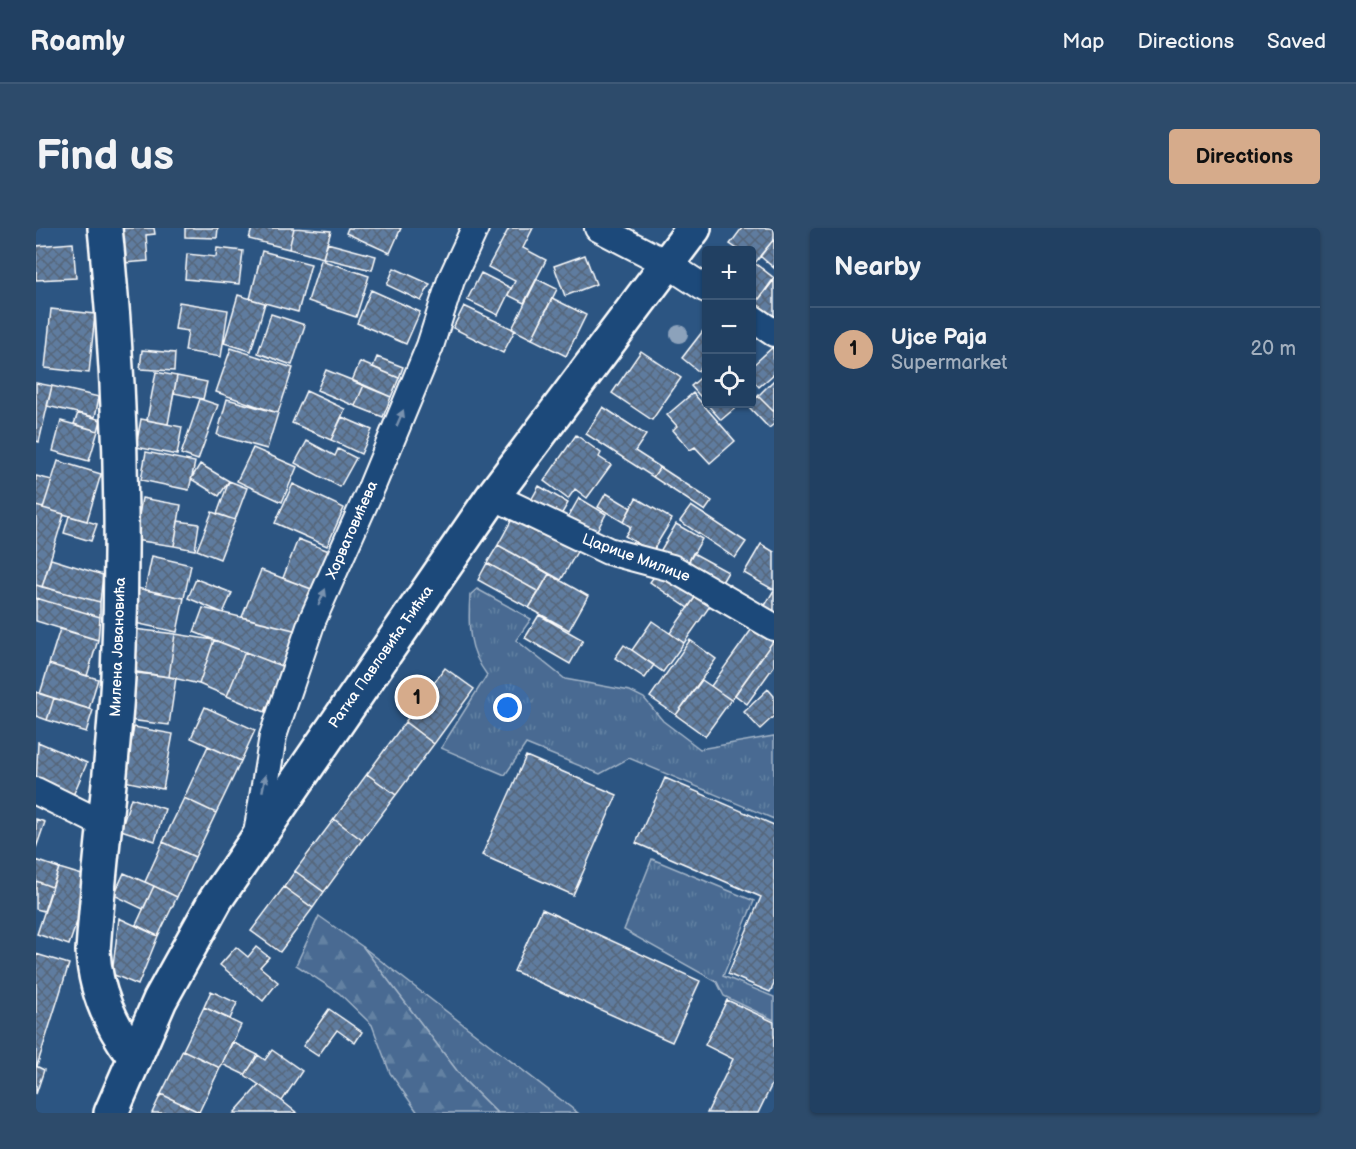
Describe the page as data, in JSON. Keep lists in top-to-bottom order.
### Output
{
  "streets": {
    "main road": ["Милена Јовановића", "Ратка Павловића Ћићка"],
    "street": ["Хорватовићева", "Царице Милице"]
  },
  "crossings": [
    ["Хорватовићева", "Ратка Павловића Ћићка"],
    ["Царице Милице", "Ратка Павловића Ћићка"],
    ["Милена Јовановића", "Ратка Павловића Ћићка"]
  ],
  "one_way": ["Хорватовићева"],
  "page": {
    "header": "Roamly",
    "nav": ["Map", "Directions", "Saved"],
    "buttons": "Directions",
    "title": "Find us",
    "heading": "Nearby",
    "map_buttons": ["+", "−"],
    "list": [
      {
        "mark": "1",
        "name": "Ujce Paja",
        "note": "Supermarket",
        "value": "20 m"
      }
    ],
    "pins": "1"
  }
}
